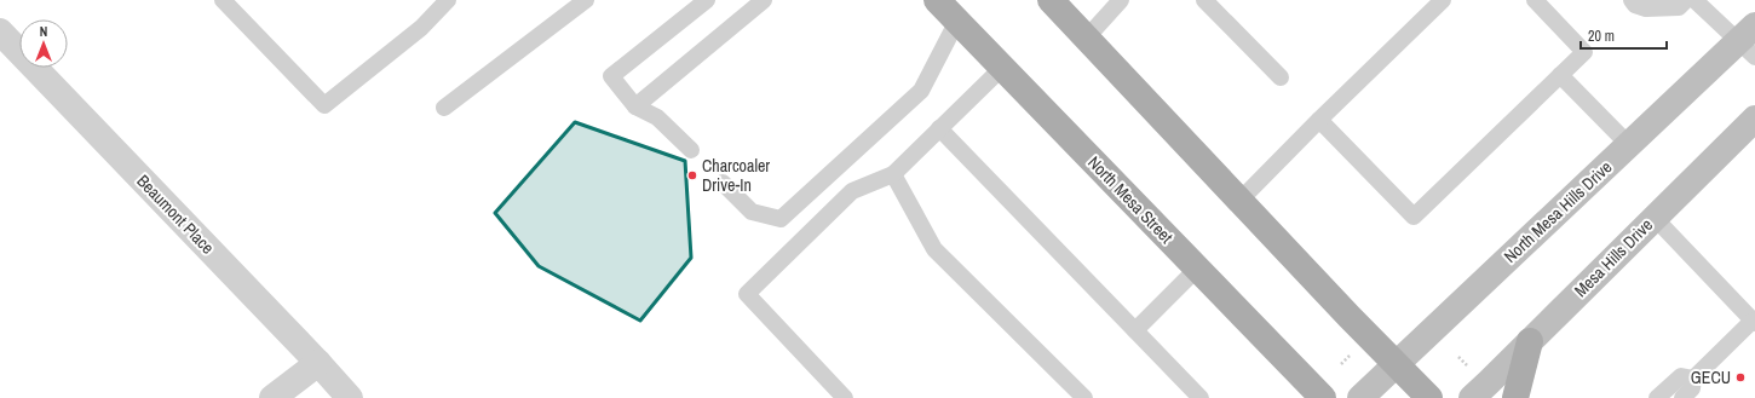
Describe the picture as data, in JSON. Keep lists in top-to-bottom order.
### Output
{
  "streets": {
    "main road": ["North Mesa Street"],
    "street": ["North Mesa Hills Drive", "Beaumont Place", "Mesa Hills Drive"]
  },
  "places": ["Charcoaler Drive-In", "GECU"],
  "scale_bar": "20 m",
  "north": "top"
}
